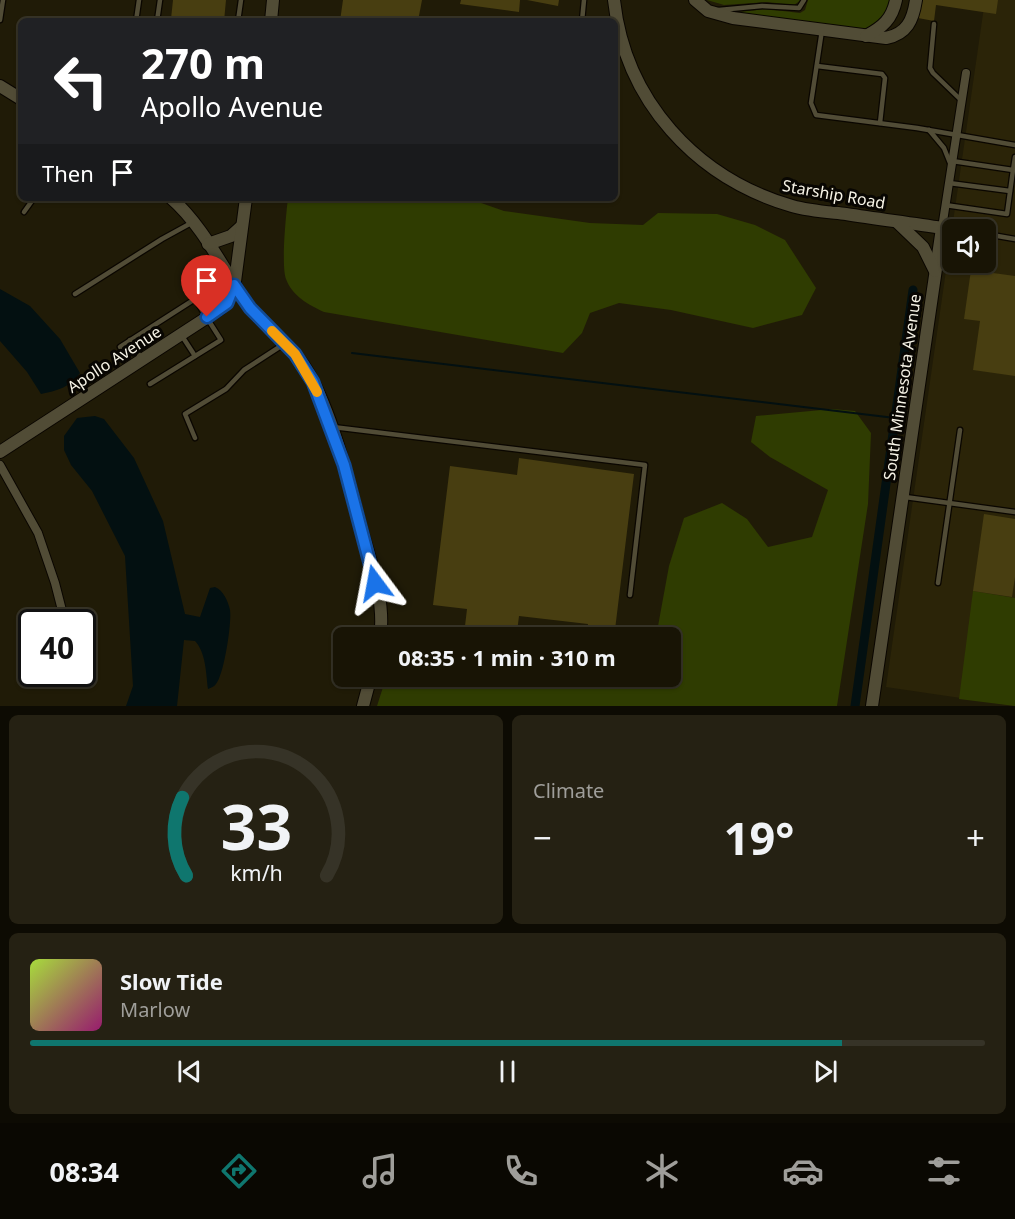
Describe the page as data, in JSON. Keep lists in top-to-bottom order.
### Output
{
  "streets": {
    "street": ["Starship Road", "Apollo Avenue", "South Minnesota Avenue"]
  },
  "page": {
    "turn": ["270 m", "Apollo Avenue"],
    "then": "Then",
    "limit": "40",
    "trip": "08:35 · 1 min · 310 m",
    "tile": "Climate",
    "heat": ["−", "19°", "+"],
    "song": ["Slow Tide", "Marlow"],
    "tabs": "08:34",
    "gauge": ["33", "km/h"]
  }
}
